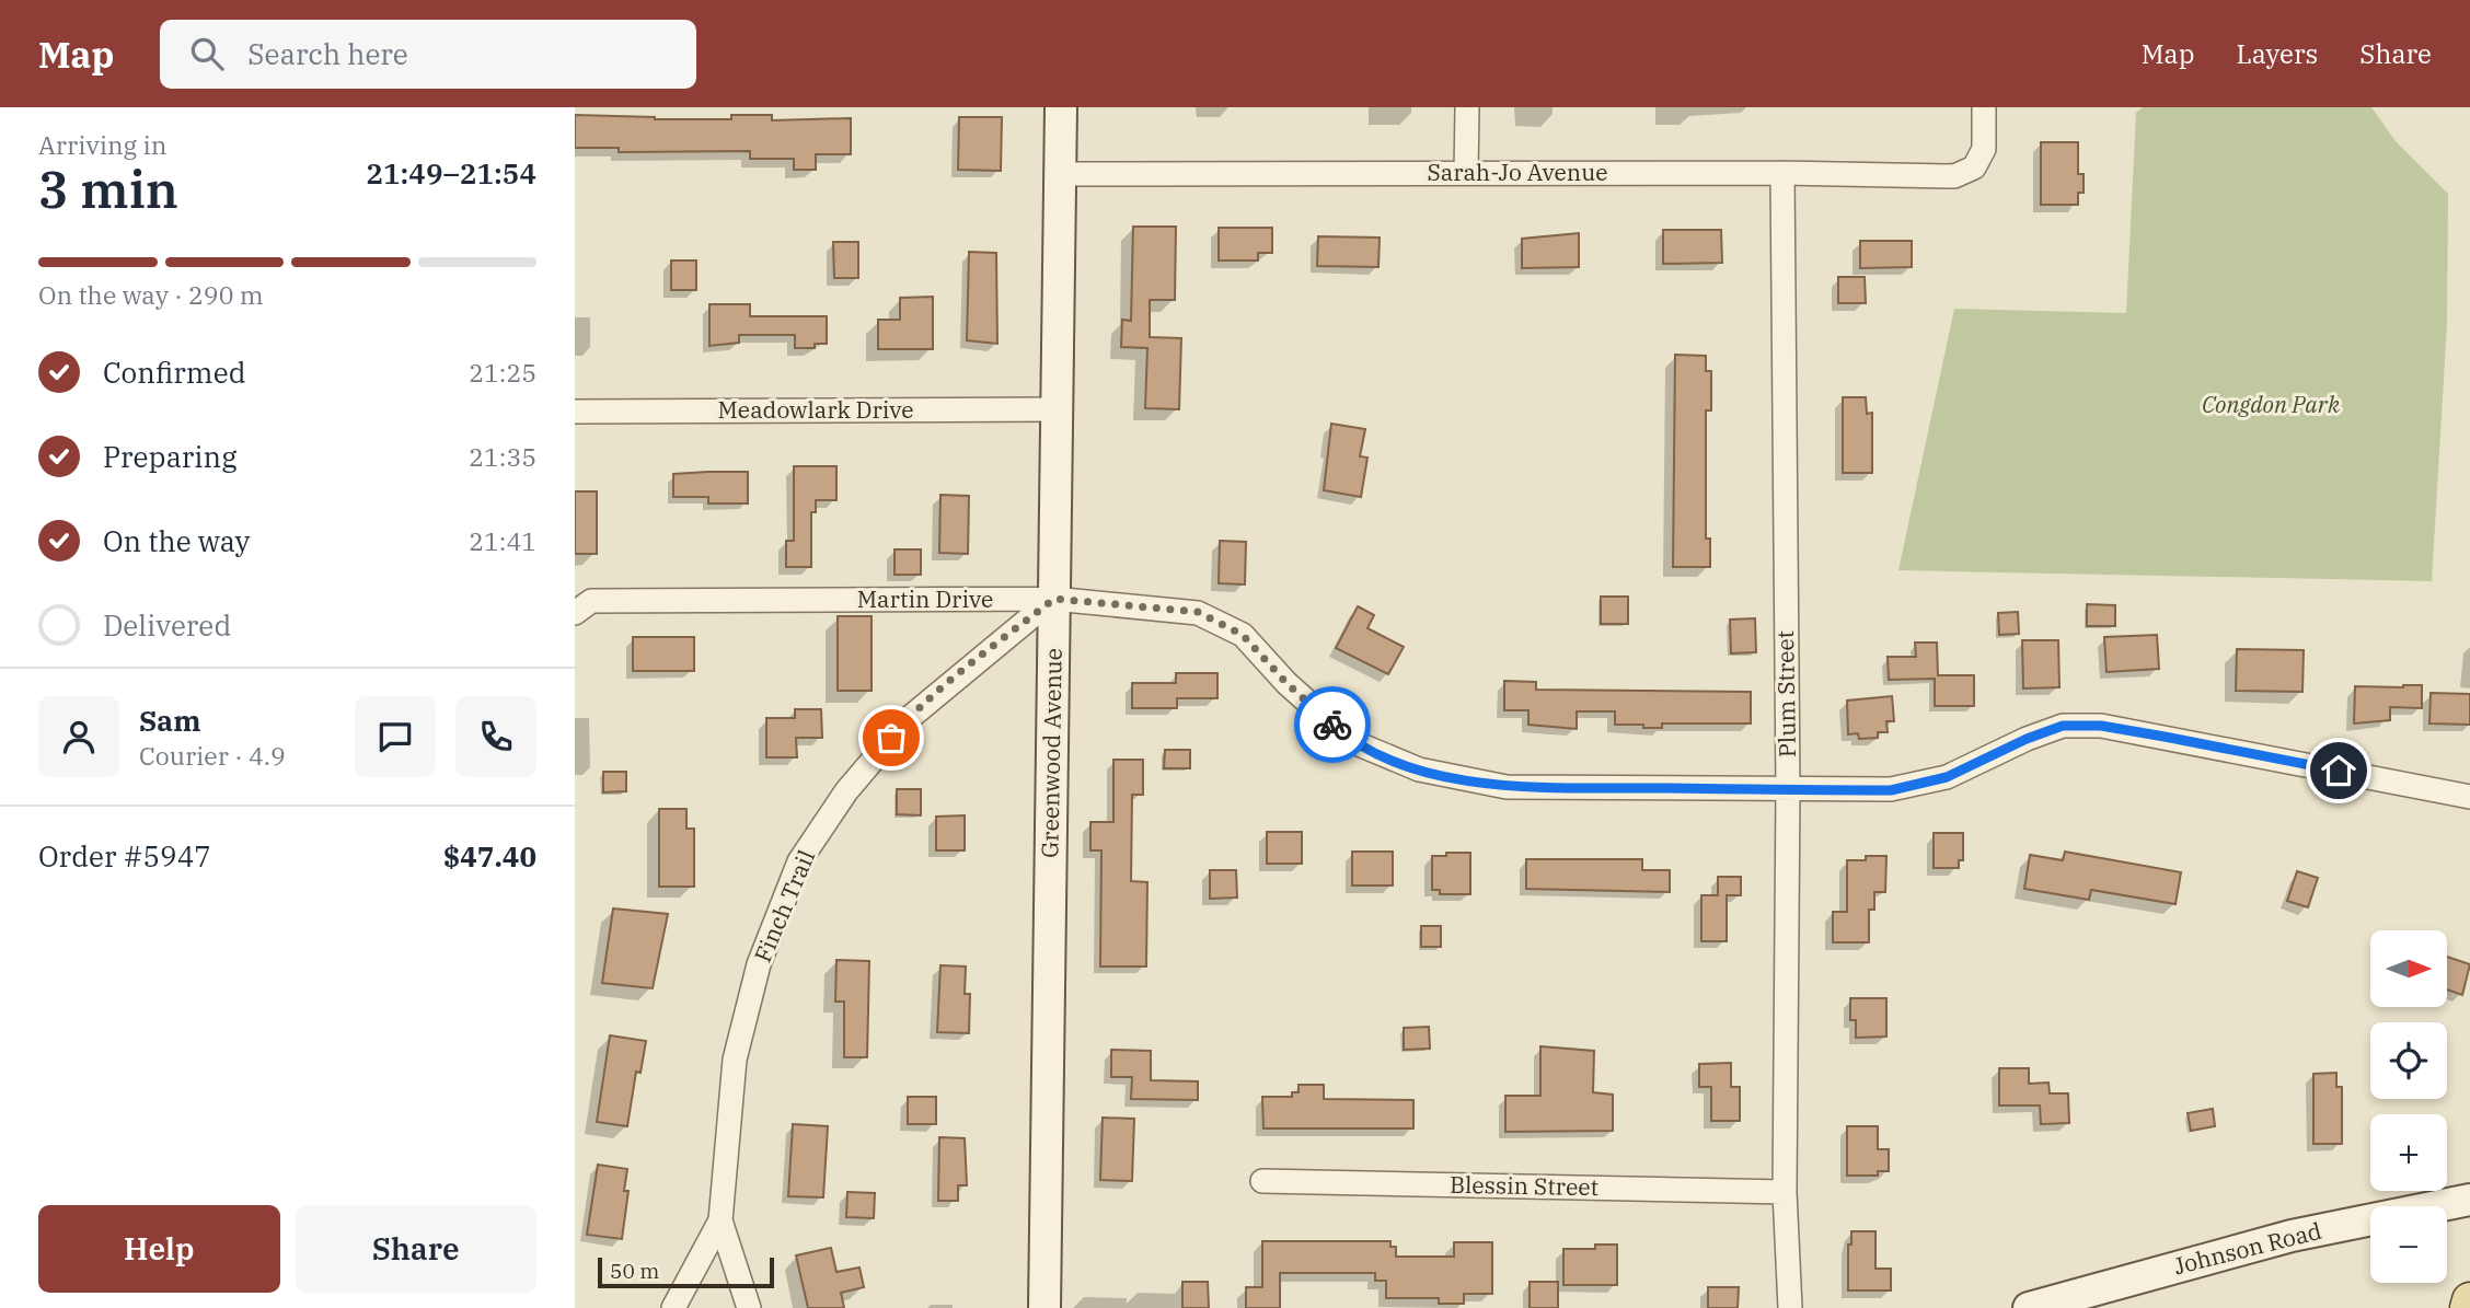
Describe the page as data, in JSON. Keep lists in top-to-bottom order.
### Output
{
  "streets": {
    "street": [
      "Sarah-Jo Avenue",
      "Meadowlark Drive",
      "Martin Drive",
      "Plum Street",
      "Greenwood Avenue",
      "Finch Trail",
      "Blessin Street",
      "Johnson Road"
    ]
  },
  "crossings": [
    ["Sarah-Jo Avenue", "Plum Street"],
    ["Sarah-Jo Avenue", "Greenwood Avenue"],
    ["Meadowlark Drive", "Greenwood Avenue"],
    ["Martin Drive", "Plum Street"],
    ["Martin Drive", "Greenwood Avenue"],
    ["Martin Drive", "Finch Trail"],
    ["Plum Street", "Blessin Street"],
    ["Greenwood Avenue", "Finch Trail"]
  ],
  "parks": ["Congdon Park"],
  "scale_bar": "50 m",
  "north": "right",
  "page": {
    "header": "Map",
    "search": "Search here",
    "nav": ["Map", "Layers", "Share"],
    "heading": ["3 min", "Arriving in", "21:49–21:54"],
    "panel": [
      "Sam",
      "Courier · 4.9",
      "Order #5947",
      "$47.40"
    ],
    "bar": "On the way · 290 m",
    "list": [
      ["Confirmed", "21:25"],
      ["Preparing", "21:35"],
      ["On the way", "21:41"],
      "Delivered"
    ],
    "map_buttons": ["+", "−"],
    "buttons": ["Help", "Share"],
    "scale": "50 m"
  }
}
